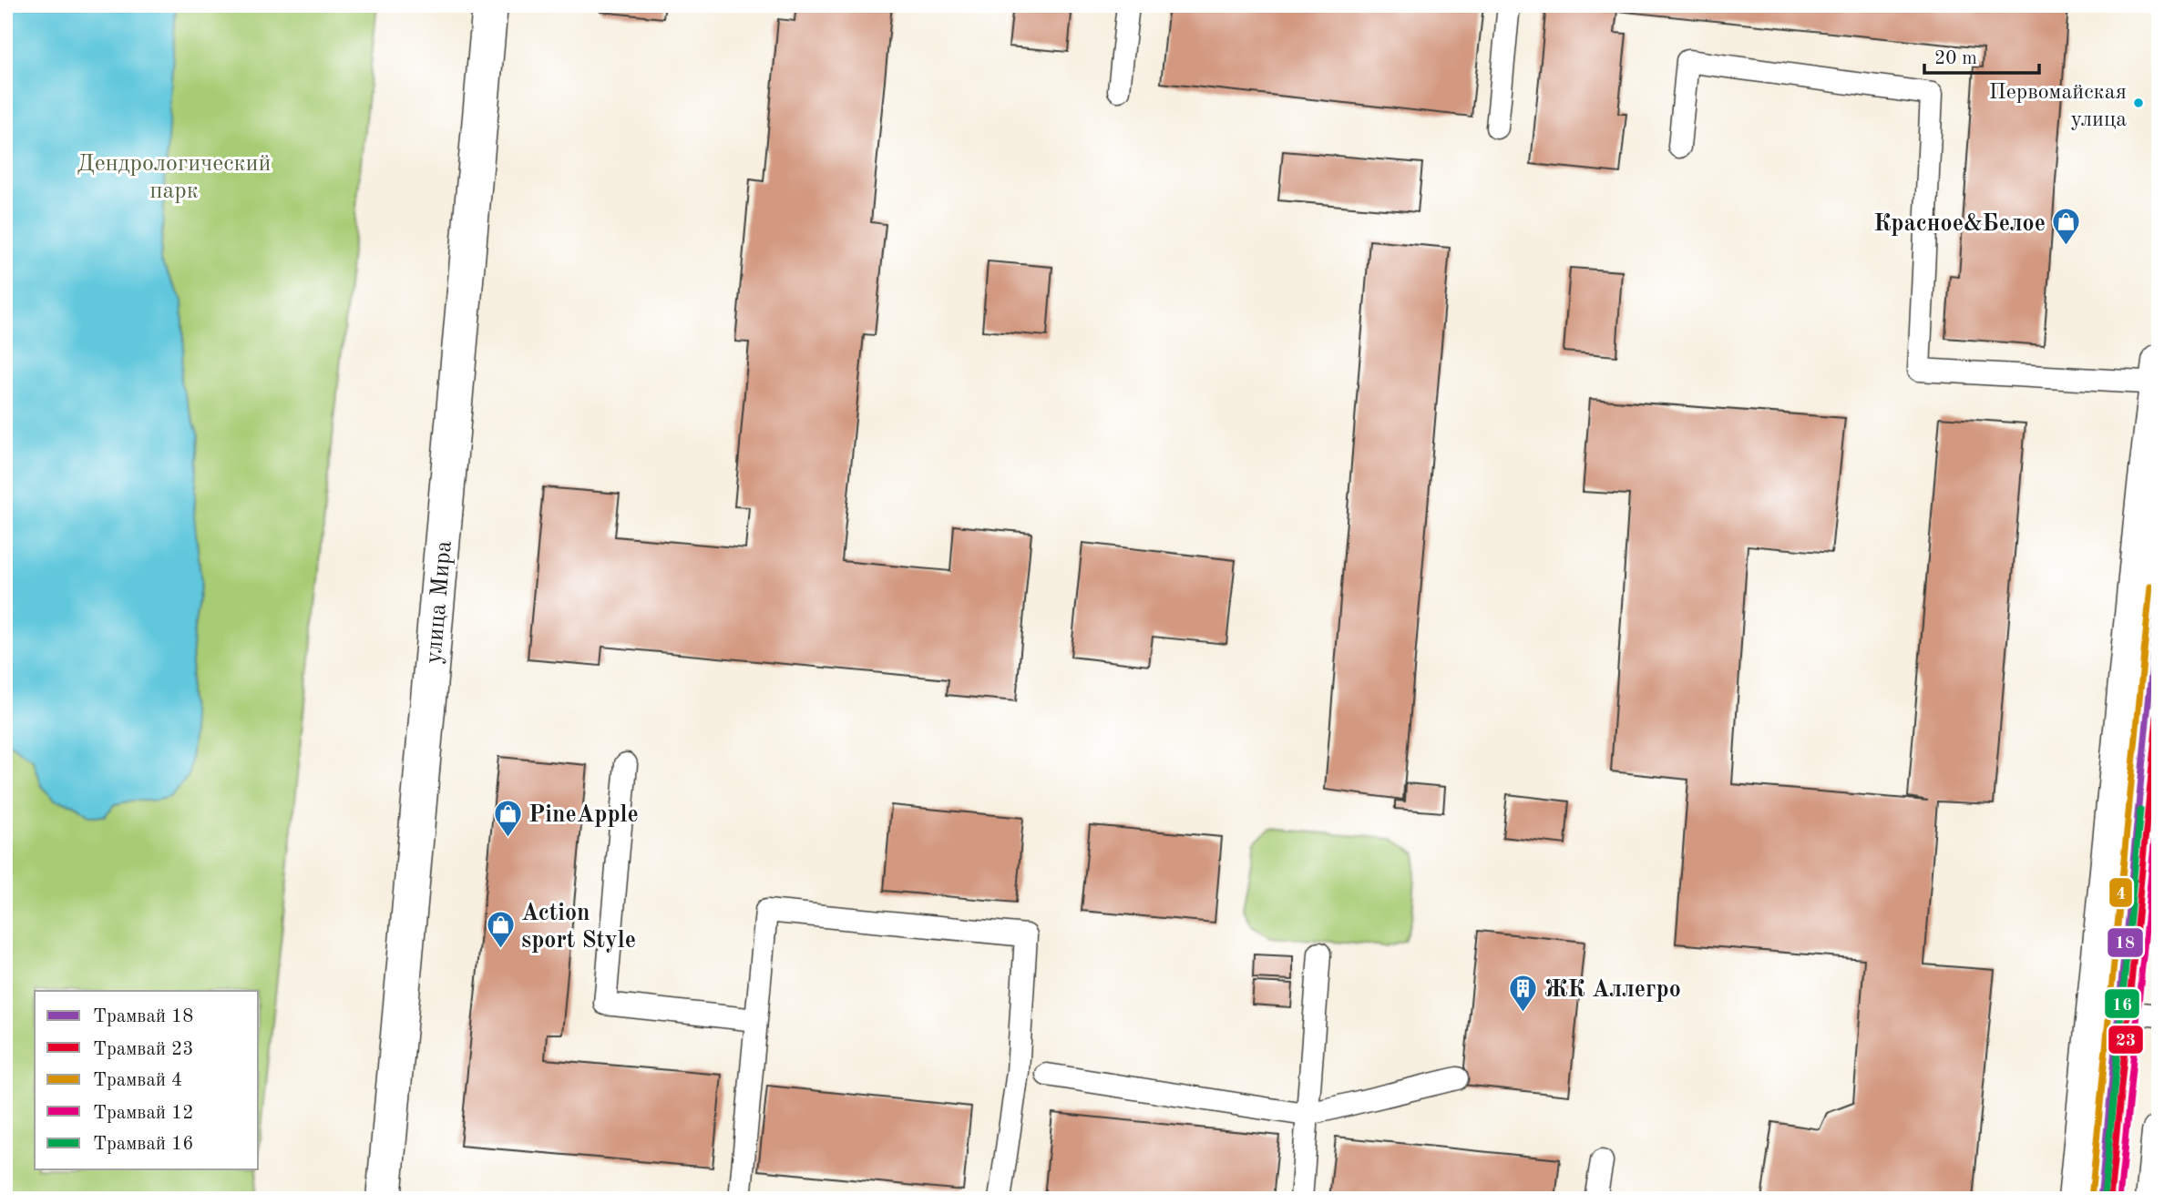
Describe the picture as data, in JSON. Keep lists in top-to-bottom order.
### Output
{
  "streets": {
    "street": ["улица Мира"]
  },
  "parks": ["Дендрологический парк"],
  "places": {
    "other": ["Первомайская улица"],
    "shop": ["Красное&Белое", "PineApple", "Action sport Style"],
    "building": ["ЖК Аллегро"]
  },
  "lines": [
    "tram line 4",
    "tram line 18",
    "tram line 23",
    "tram line 12",
    "tram line 16"
  ],
  "legend": [
    "Трамвай 18",
    "Трамвай 23",
    "Трамвай 4",
    "Трамвай 12",
    "Трамвай 16"
  ],
  "scale_bar": "20 m"
}
